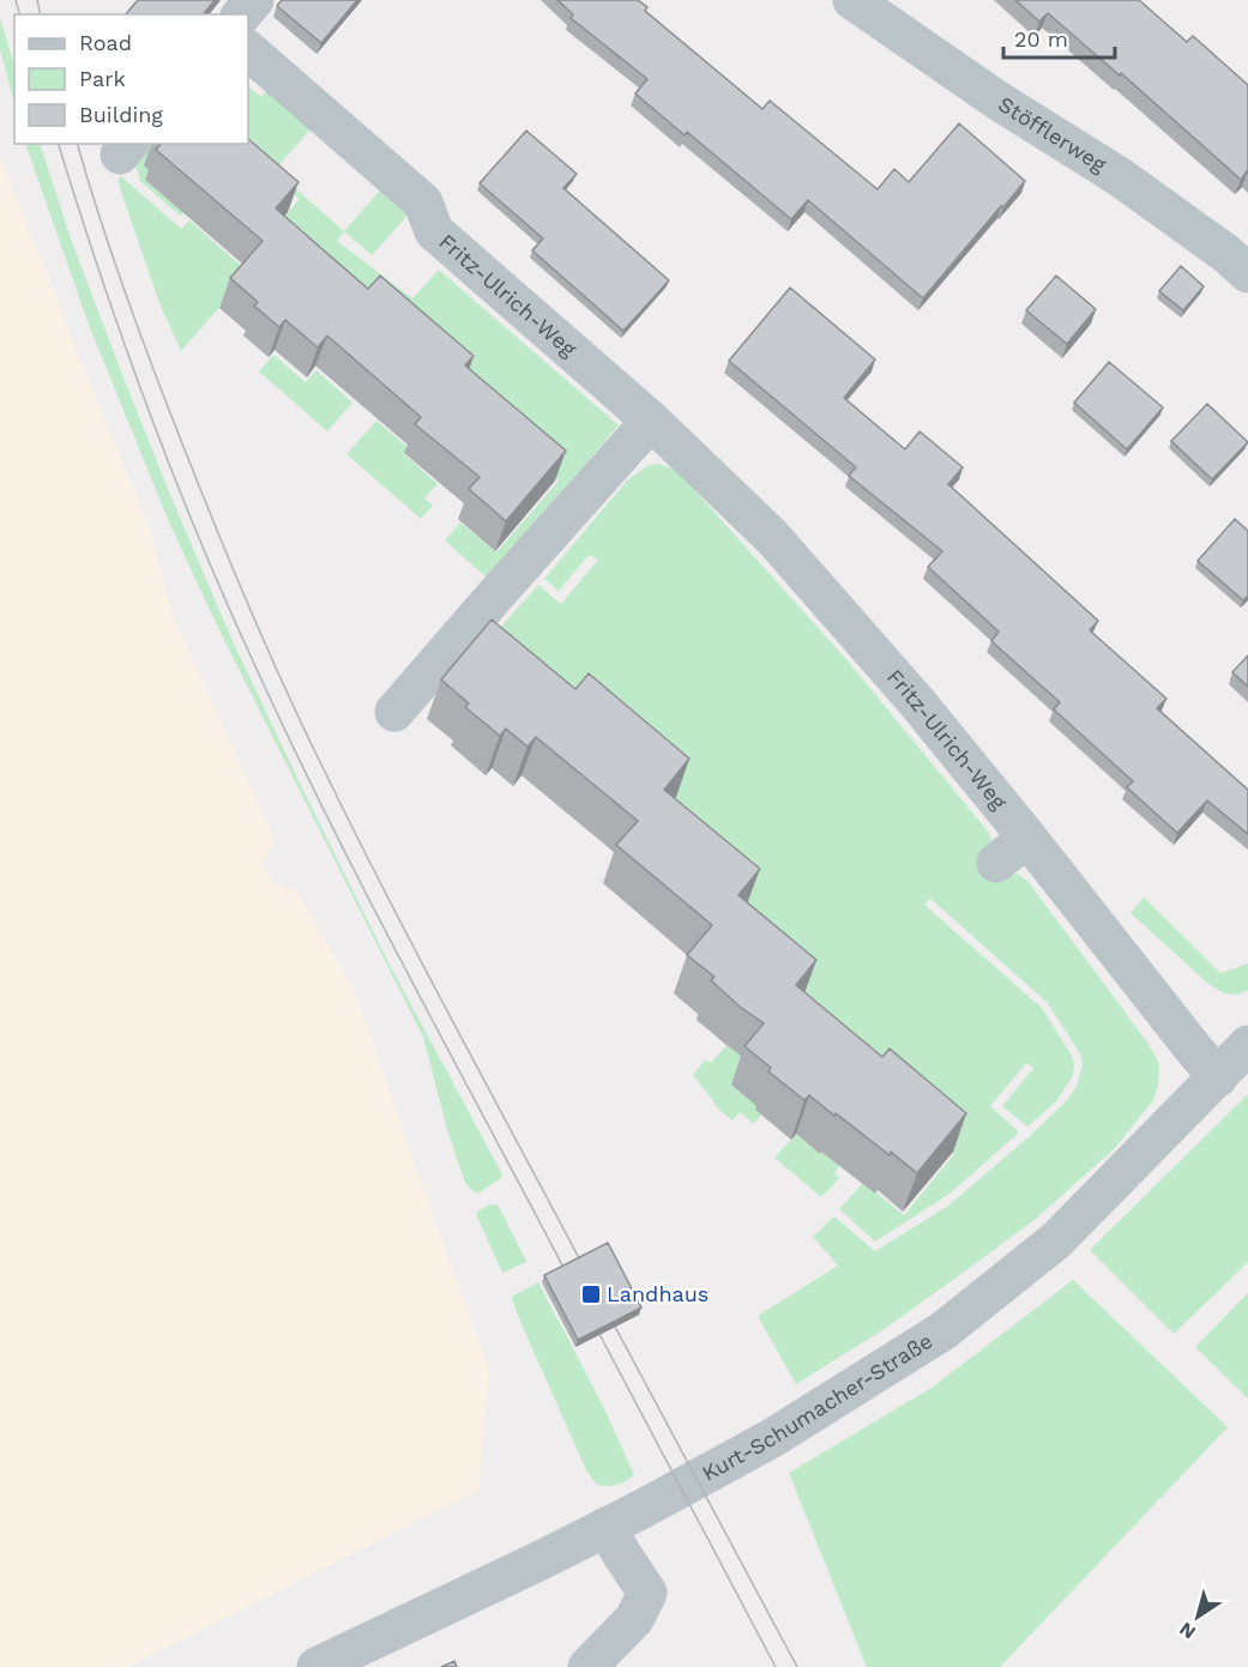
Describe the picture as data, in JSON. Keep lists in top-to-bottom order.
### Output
{
  "streets": {
    "street": ["Stöfflerweg", "Fritz-Ulrich-Weg", "Kurt-Schumacher-Straße"]
  },
  "crossings": [
    ["Fritz-Ulrich-Weg", "Kurt-Schumacher-Straße"]
  ],
  "places": {
    "transit": ["Landhaus"]
  },
  "legend": ["Road", "Park", "Building"],
  "scale_bar": "20 m",
  "north": "bottom left"
}
